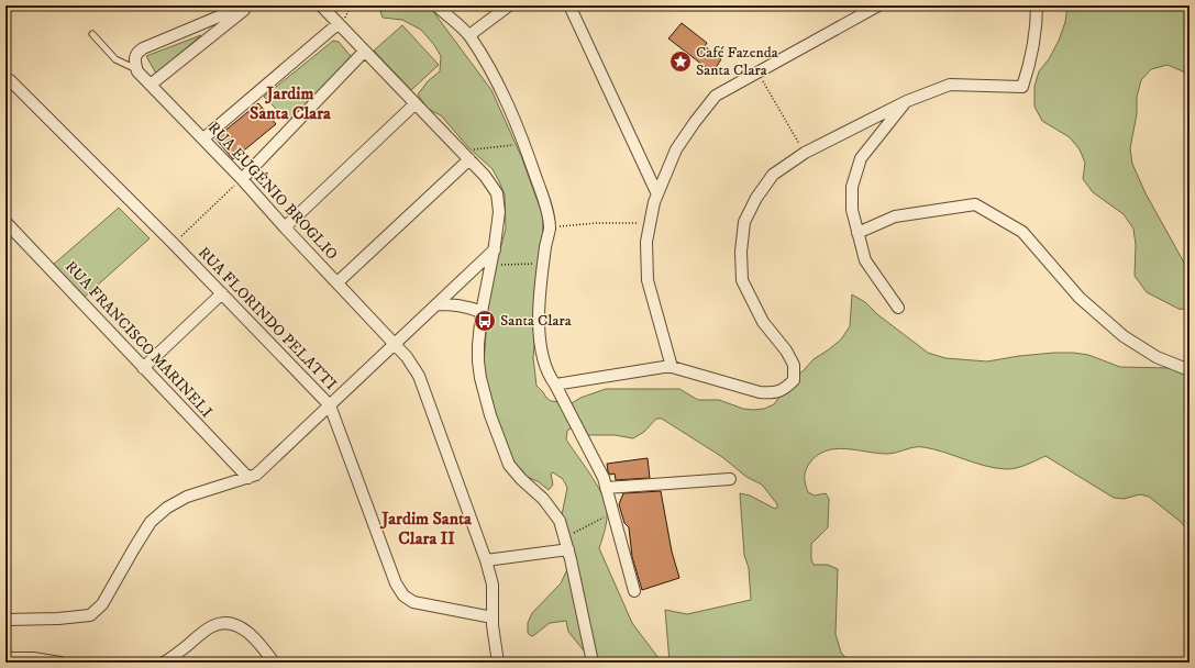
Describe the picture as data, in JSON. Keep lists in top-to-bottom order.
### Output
{
  "streets": {
    "street": ["RUA EUGÊNIO BROGLIO", "RUA FLORINDO PELATTI", "RUA FRANCISCO MARINELI"]
  },
  "crossings": [
    ["RUA EUGÊNIO BROGLIO", "RUA FLORINDO PELATTI"]
  ],
  "districts": ["Jardim Santa Clara", "Jardim Santa Clara II"],
  "places": {
    "place": ["Café Fazenda Santa Clara"],
    "bus stop": ["Santa Clara"]
  }
}
